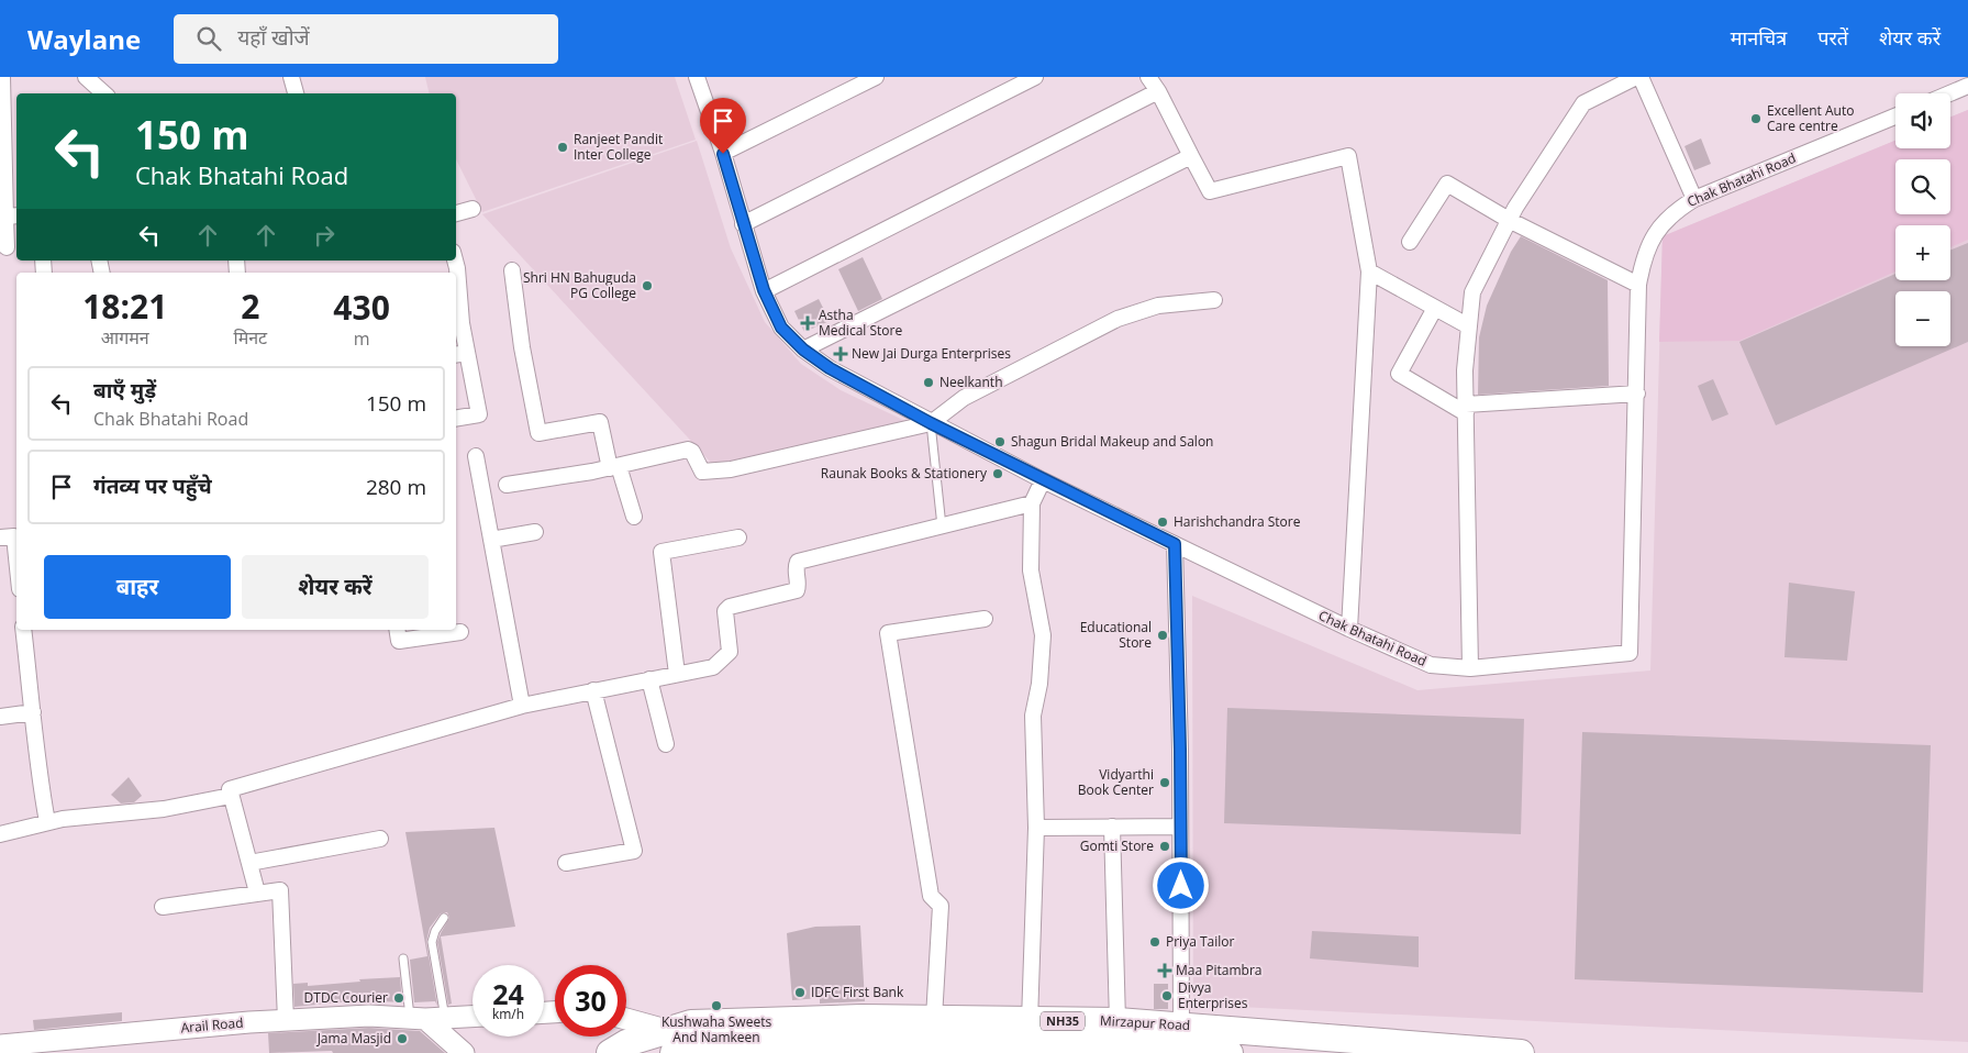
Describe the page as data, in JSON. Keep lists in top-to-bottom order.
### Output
{
  "streets": {
    "highway": ["NH35", "Mirzapur Road"],
    "main road": ["Arail Road"],
    "street": ["Chak Bhatahi Road"]
  },
  "places": {
    "other": [
      "Excellent Auto Care centre",
      "Ranjeet Pandit Inter College",
      "Shri HN Bahuguda PG College",
      "Neelkanth",
      "Shagun Bridal Makeup and Salon",
      "Raunak Books & Stationery",
      "Harishchandra Store",
      "Educational Store",
      "Vidyarthi Book Center",
      "Gomti Store",
      "Priya Tailor",
      "IDFC First Bank",
      "Divya Enterprises",
      "DTDC Courier",
      "Kushwaha Sweets And Namkeen",
      "Jama Masjid"
    ],
    "health": ["Astha Medical Store", "New Jai Durga Enterprises", "Maa Pitambra"]
  },
  "page": {
    "header": "Waylane",
    "search": "यहाँ खोजें",
    "nav": ["मानचित्र", "परतें", "शेयर करें"],
    "map_buttons": ["+", "−"],
    "turn": ["150 m", "Chak Bhatahi Road"],
    "eta": [
      "18:21",
      "आगमन",
      "2",
      "मिनट",
      "430",
      "m"
    ],
    "list": [
      {
        "name": "बाएँ मुड़ें",
        "note": "Chak Bhatahi Road",
        "value": "150 m"
      },
      {
        "name": "गंतव्य पर पहुँचे",
        "value": "280 m"
      }
    ],
    "buttons": ["बाहर", "शेयर करें"],
    "speed": "24 km/h",
    "limit": "30"
  }
}
